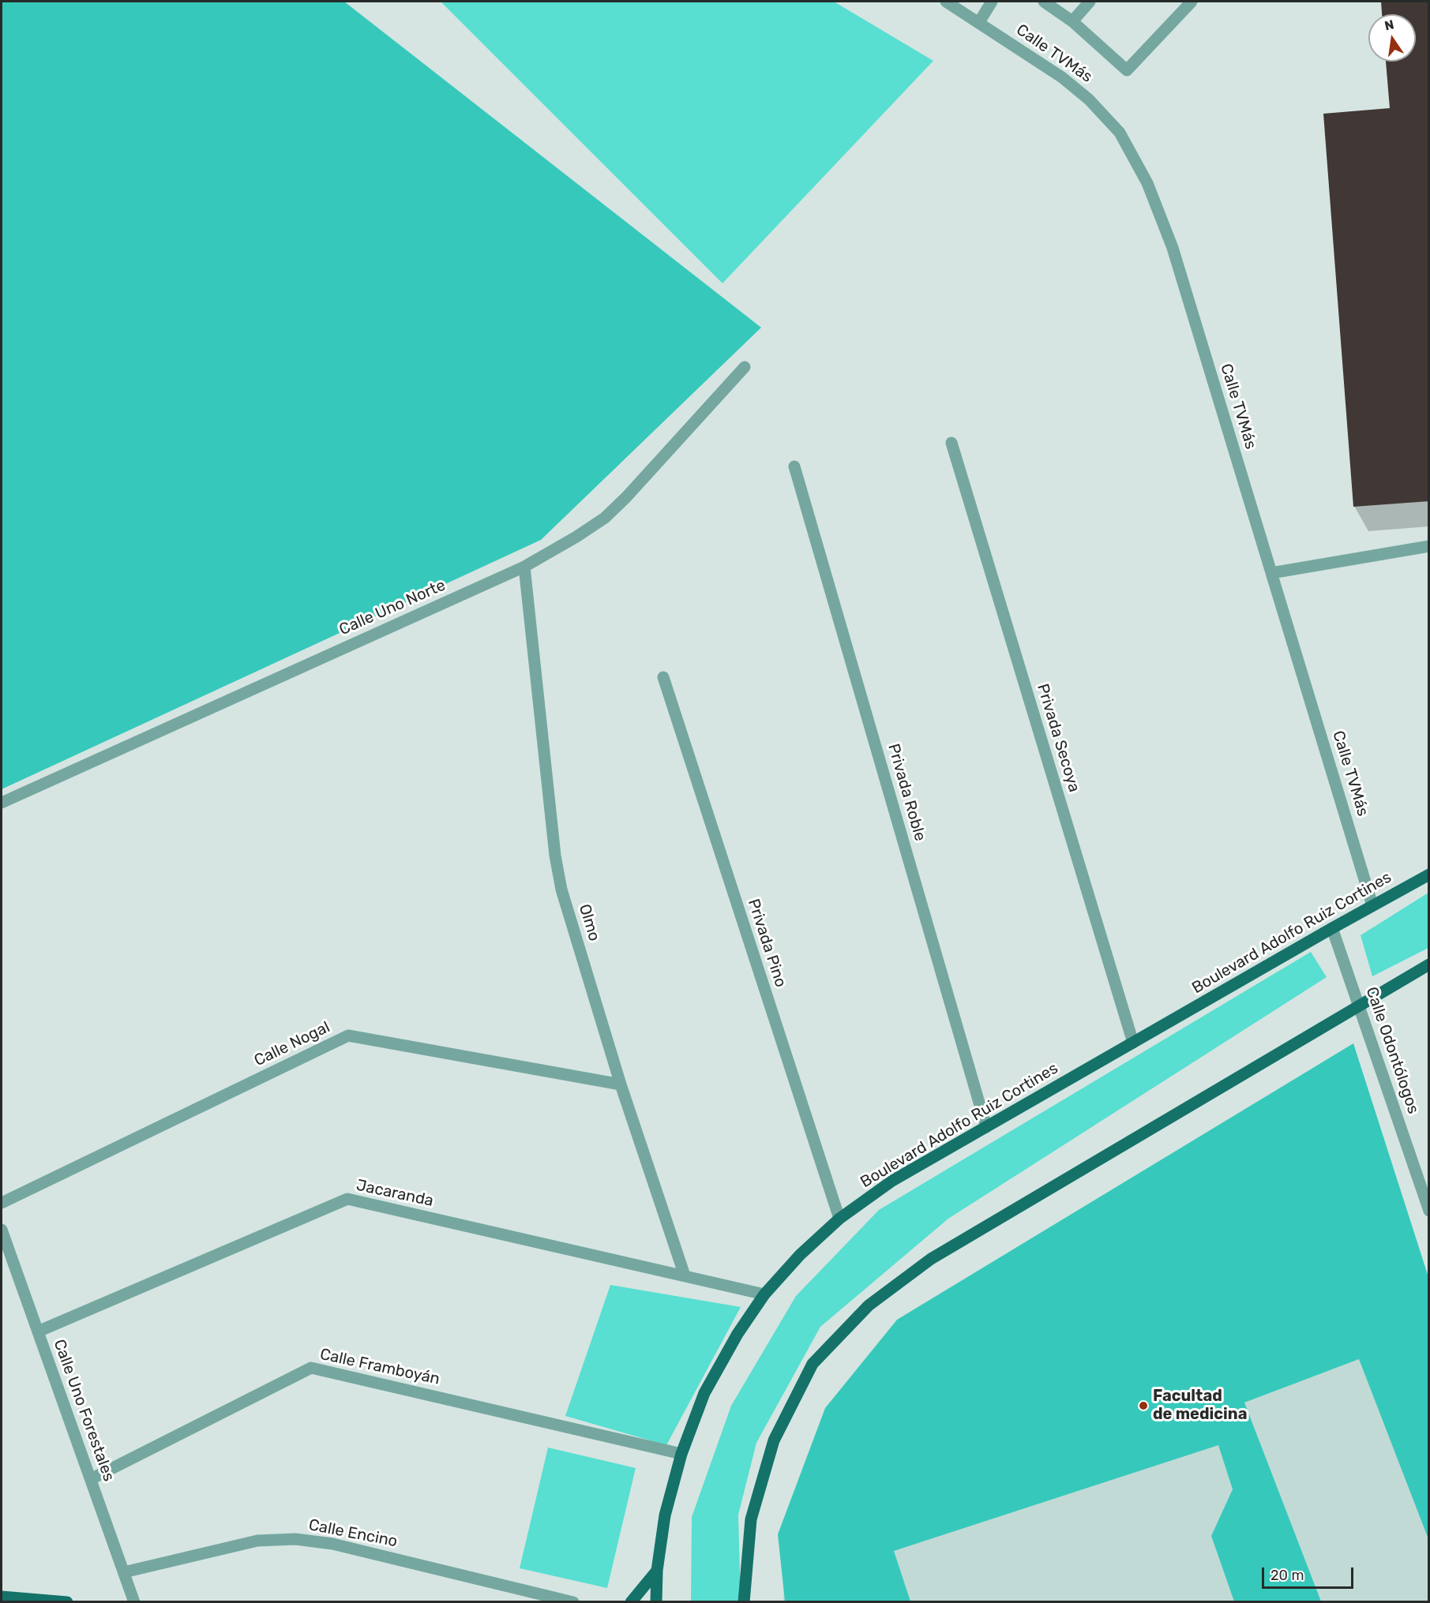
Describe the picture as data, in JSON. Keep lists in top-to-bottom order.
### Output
{
  "streets": {
    "main road": ["Boulevard Adolfo Ruiz Cortines"],
    "street": [
      "Calle TVMás",
      "Calle Uno Norte",
      "Privada Secoya",
      "Privada Roble",
      "Olmo",
      "Privada Pino",
      "Calle Nogal",
      "Calle Odontólogos",
      "Jacaranda",
      "Calle Framboyán",
      "Calle Uno Forestales",
      "Calle Encino"
    ]
  },
  "crossings": [
    ["Calle TVMás", "Boulevard Adolfo Ruiz Cortines"],
    ["Calle Uno Norte", "Olmo"],
    ["Privada Secoya", "Boulevard Adolfo Ruiz Cortines"],
    ["Privada Roble", "Boulevard Adolfo Ruiz Cortines"],
    ["Olmo", "Calle Nogal"],
    ["Olmo", "Jacaranda"],
    ["Boulevard Adolfo Ruiz Cortines", "Privada Pino"],
    ["Boulevard Adolfo Ruiz Cortines", "Calle Odontólogos"],
    ["Boulevard Adolfo Ruiz Cortines", "Jacaranda"],
    ["Boulevard Adolfo Ruiz Cortines", "Calle Framboyán"],
    ["Jacaranda", "Calle Uno Forestales"],
    ["Calle Framboyán", "Calle Uno Forestales"],
    ["Calle Uno Forestales", "Calle Encino"]
  ],
  "places": ["Facultad de medicina"],
  "scale_bar": "20 m",
  "north": "top"
}
